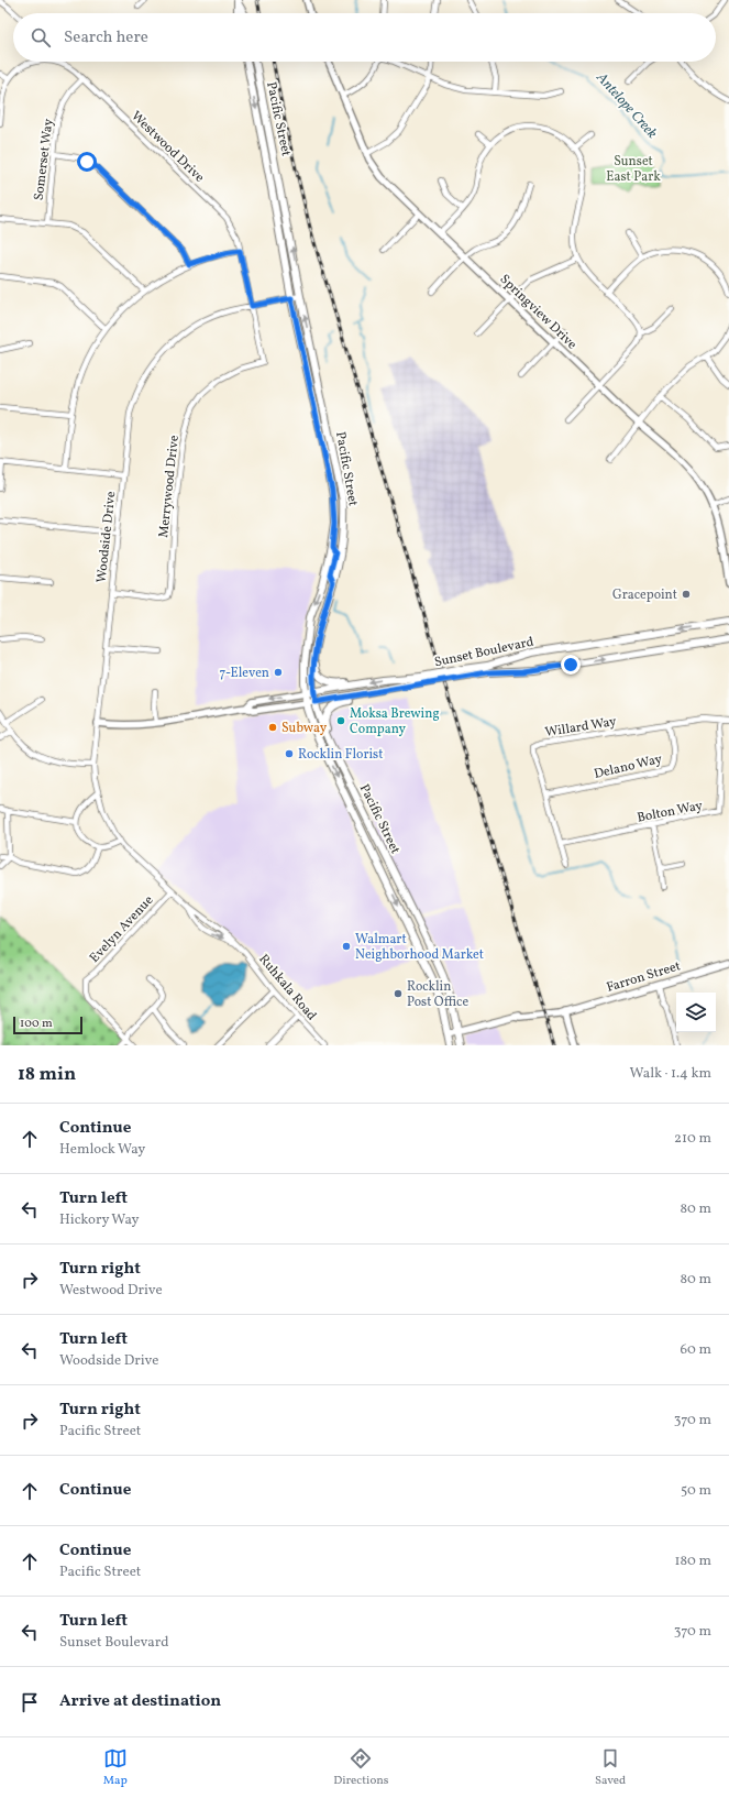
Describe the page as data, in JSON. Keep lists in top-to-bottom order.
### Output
{
  "streets": {
    "main road": ["Pacific Street", "Sunset Boulevard"],
    "street": [
      "Westwood Drive",
      "Somerset Way",
      "Springview Drive",
      "Merrywood Drive",
      "Woodside Drive",
      "Willard Way",
      "Delano Way",
      "Bolton Way",
      "Evelyn Avenue",
      "Farron Street",
      "Ruhkala Road"
    ]
  },
  "crossings": [
    ["Pacific Street", "Woodside Drive"],
    ["Pacific Street", "Sunset Boulevard"],
    ["Pacific Street", "Farron Street"],
    ["Westwood Drive", "Somerset Way"],
    ["Westwood Drive", "Merrywood Drive"],
    ["Westwood Drive", "Woodside Drive"],
    ["Merrywood Drive", "Woodside Drive"],
    ["Woodside Drive", "Sunset Boulevard"],
    ["Woodside Drive", "Evelyn Avenue"],
    ["Woodside Drive", "Ruhkala Road"],
    ["Willard Way", "Delano Way"],
    ["Willard Way", "Bolton Way"],
    ["Evelyn Avenue", "Ruhkala Road"]
  ],
  "water": ["Antelope Creek"],
  "parks": ["Sunset East Park"],
  "places": [
    "Gracepoint",
    "7-Eleven",
    "Moksa Brewing Company",
    "Subway",
    "Rocklin Florist",
    "Walmart Neighborhood Market",
    "Rocklin Post Office"
  ],
  "scale_bar": "100 m",
  "page": {
    "search": "Search here",
    "scale": "100 m",
    "heading": ["18 min", "Walk · 1.4 km"],
    "list": [
      ["Continue", "Hemlock Way", "210 m"],
      ["Turn left", "Hickory Way", "80 m"],
      ["Turn right", "Westwood Drive", "80 m"],
      ["Turn left", "Woodside Drive", "60 m"],
      ["Turn right", "Pacific Street", "370 m"],
      ["Continue", "50 m"],
      ["Continue", "Pacific Street", "180 m"],
      ["Turn left", "Sunset Boulevard", "370 m"],
      "Arrive at destination"
    ],
    "nav": ["Map", "Directions", "Saved"]
  }
}
